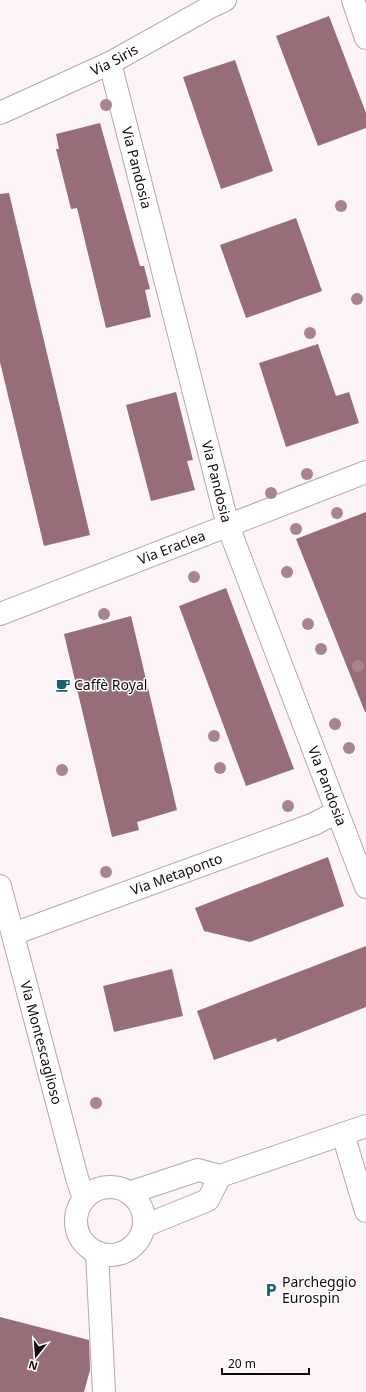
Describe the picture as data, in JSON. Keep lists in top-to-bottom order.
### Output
{
  "streets": {
    "street": [
      "Via Siris",
      "Via Pandosia",
      "Via Eraclea",
      "Via Metaponto",
      "Via Montescaglioso"
    ]
  },
  "crossings": [
    ["Via Siris", "Via Pandosia"],
    ["Via Pandosia", "Via Eraclea"],
    ["Via Pandosia", "Via Metaponto"],
    ["Via Metaponto", "Via Montescaglioso"]
  ],
  "places": {
    "cafe": ["Caffè Royal"],
    "parking": ["Parcheggio Eurospin"]
  },
  "scale_bar": "20 m",
  "north": "bottom"
}
